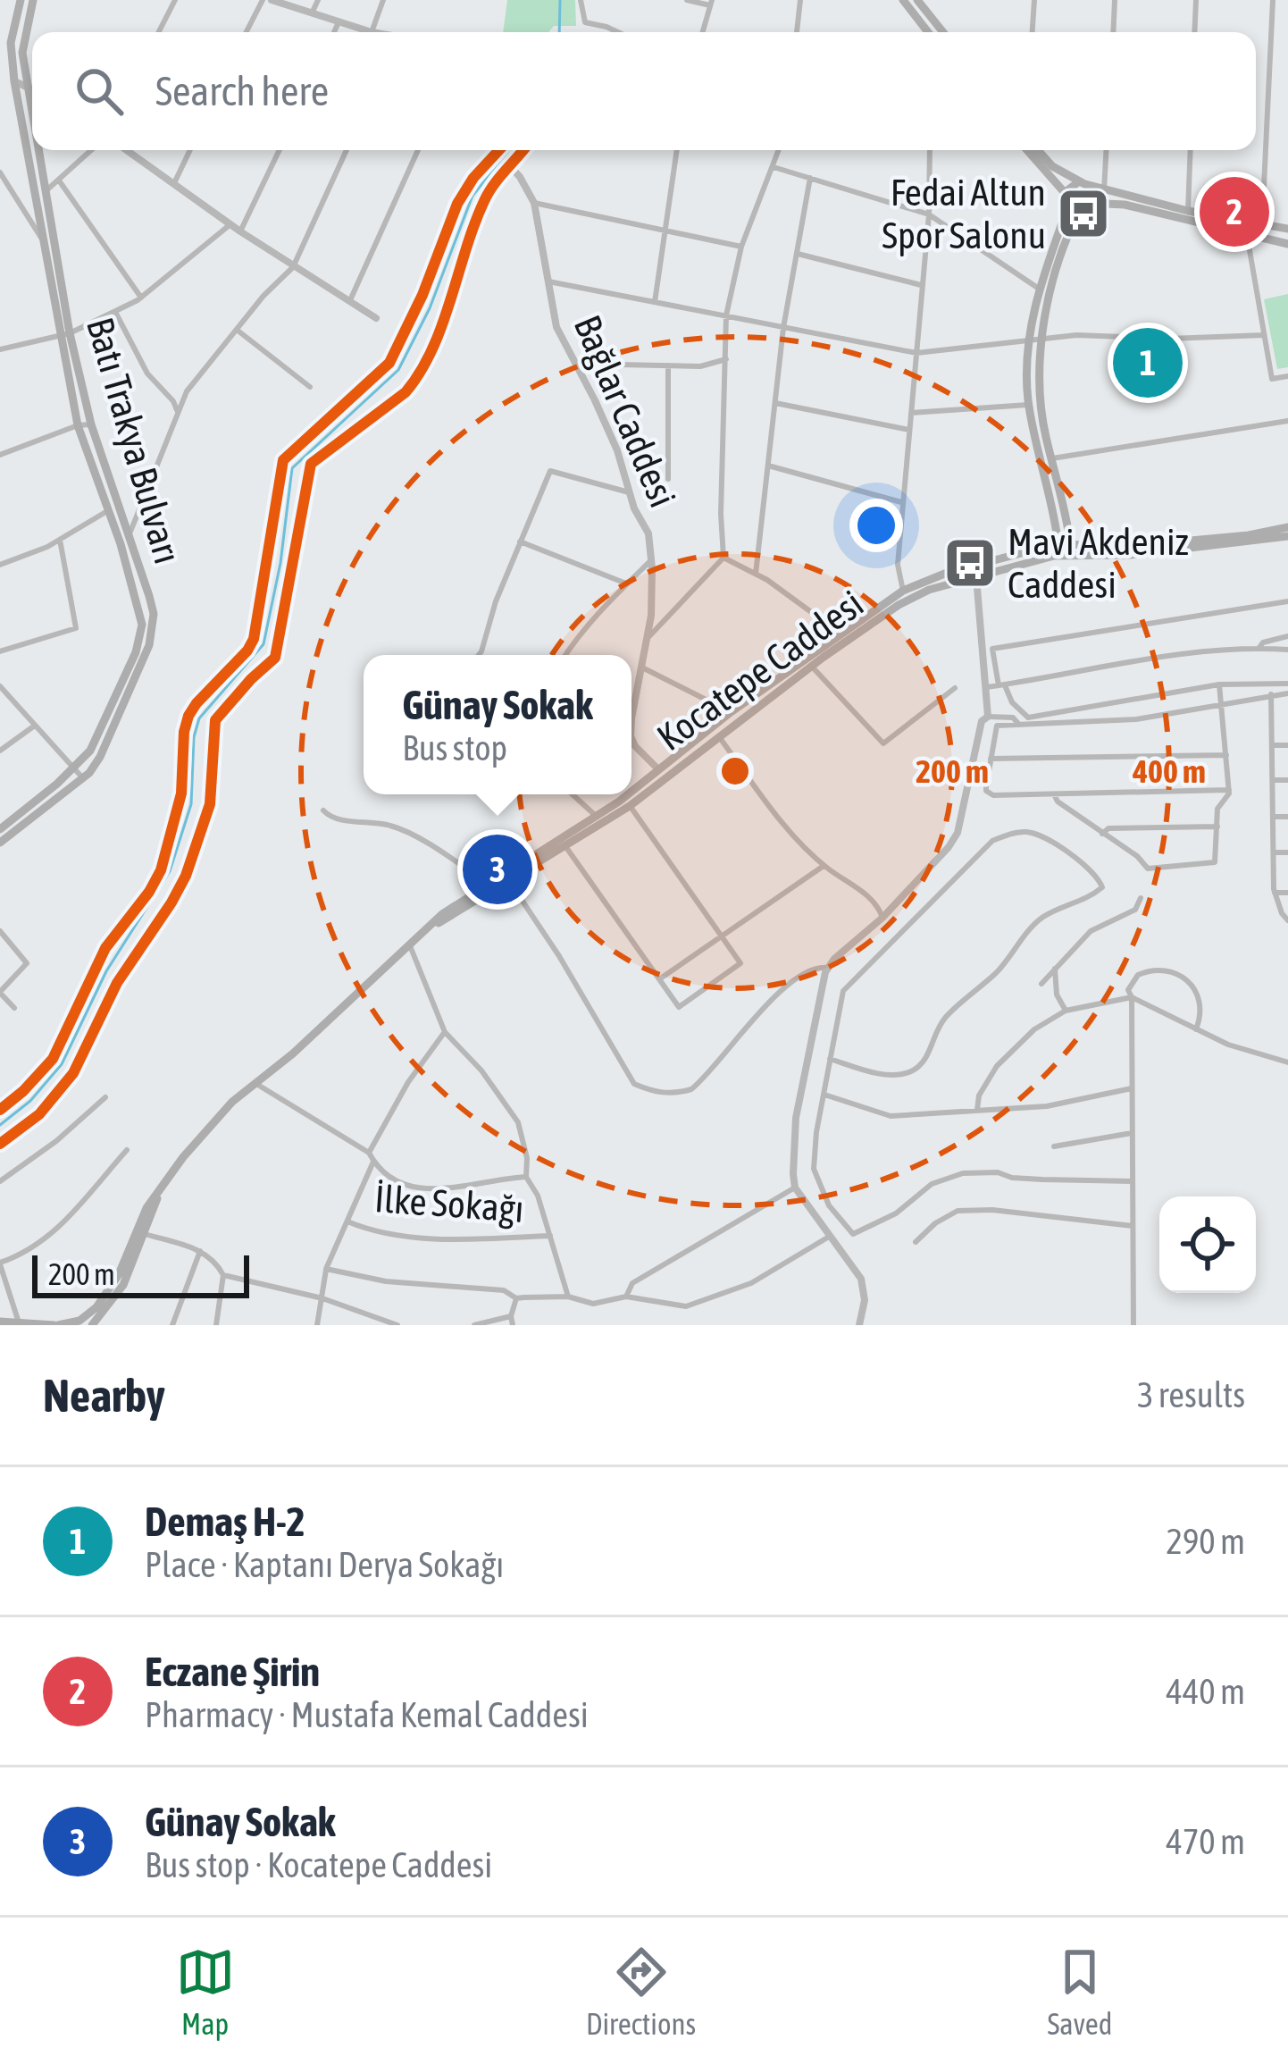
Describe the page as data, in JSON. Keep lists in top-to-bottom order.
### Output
{
  "streets": {
    "main road": ["Batı Trakya Bulvarı", "Kocatepe Caddesi"],
    "street": ["Bağlar Caddesi", "İlke Sokağı"]
  },
  "crossings": [
    ["Bağlar Caddesi", "Kocatepe Caddesi"]
  ],
  "places": {
    "bus stop": ["Fedai Altun Spor Salonu", "Mavi Akdeniz Caddesi"]
  },
  "scale_bar": "200 m",
  "page": {
    "search": "Search here",
    "pins": ["2", "1", "3"],
    "popup": ["Günay Sokak", "Bus stop"],
    "scale": "200 m",
    "heading": ["Nearby", "3 results"],
    "list": [
      {
        "mark": "1",
        "name": "Demaş H-2",
        "note": "Place · Kaptanı Derya Sokağı",
        "value": "290 m"
      },
      {
        "mark": "2",
        "name": "Eczane Şirin",
        "note": "Pharmacy · Mustafa Kemal Caddesi",
        "value": "440 m"
      },
      {
        "mark": "3",
        "name": "Günay Sokak",
        "note": "Bus stop · Kocatepe Caddesi",
        "value": "470 m"
      }
    ],
    "nav": ["Map", "Directions", "Saved"]
  },
  "rings": ["200 m", "400 m"]
}
